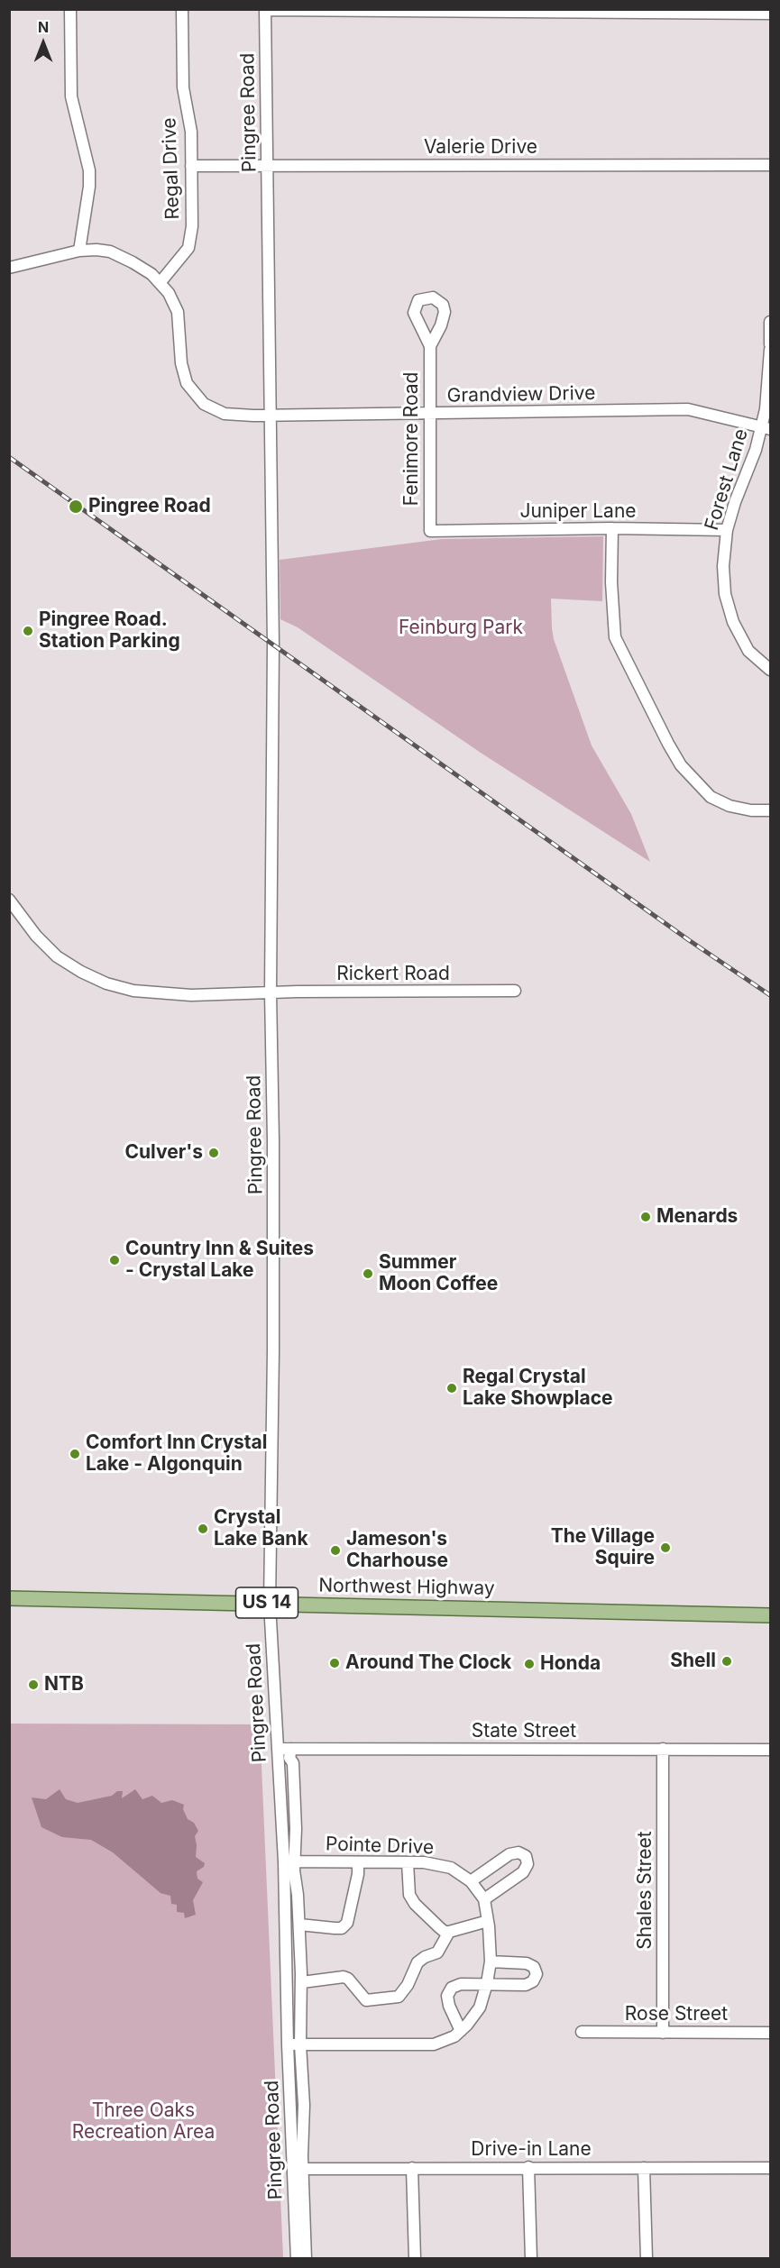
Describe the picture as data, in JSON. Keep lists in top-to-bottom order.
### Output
{
  "streets": {
    "main road": ["Northwest Highway", "US 14"],
    "street": [
      "Pingree Road",
      "Valerie Drive",
      "Regal Drive",
      "Grandview Drive",
      "Fenimore Road",
      "Forest Lane",
      "Juniper Lane",
      "Rickert Road",
      "State Street",
      "Pointe Drive",
      "Shales Street",
      "Rose Street",
      "Drive-in Lane"
    ]
  },
  "crossings": [
    ["Pingree Road", "Valerie Drive"],
    ["Pingree Road", "Grandview Drive"],
    ["Pingree Road", "Rickert Road"],
    ["Pingree Road", "Northwest Highway"],
    ["Pingree Road", "State Street"],
    ["Pingree Road", "Pointe Drive"],
    ["Pingree Road", "Drive-in Lane"],
    ["Valerie Drive", "Regal Drive"],
    ["Regal Drive", "Grandview Drive"],
    ["Grandview Drive", "Fenimore Road"],
    ["Grandview Drive", "Forest Lane"],
    ["Fenimore Road", "Juniper Lane"],
    ["Forest Lane", "Juniper Lane"],
    ["State Street", "Shales Street"],
    ["Shales Street", "Rose Street"]
  ],
  "parks": ["Feinburg Park", "Three Oaks Recreation Area"],
  "places": [
    "Pingree Road",
    "Pingree Road. Station Parking",
    "Culver's",
    "Menards",
    "Country Inn & Suites - Crystal Lake",
    "Summer Moon Coffee",
    "Regal Crystal Lake Showplace",
    "Comfort Inn Crystal Lake - Algonquin",
    "Crystal Lake Bank",
    "The Village Squire",
    "Jameson's Charhouse",
    "Shell",
    "Around The Clock",
    "Honda",
    "NTB"
  ],
  "north": "top"
}
